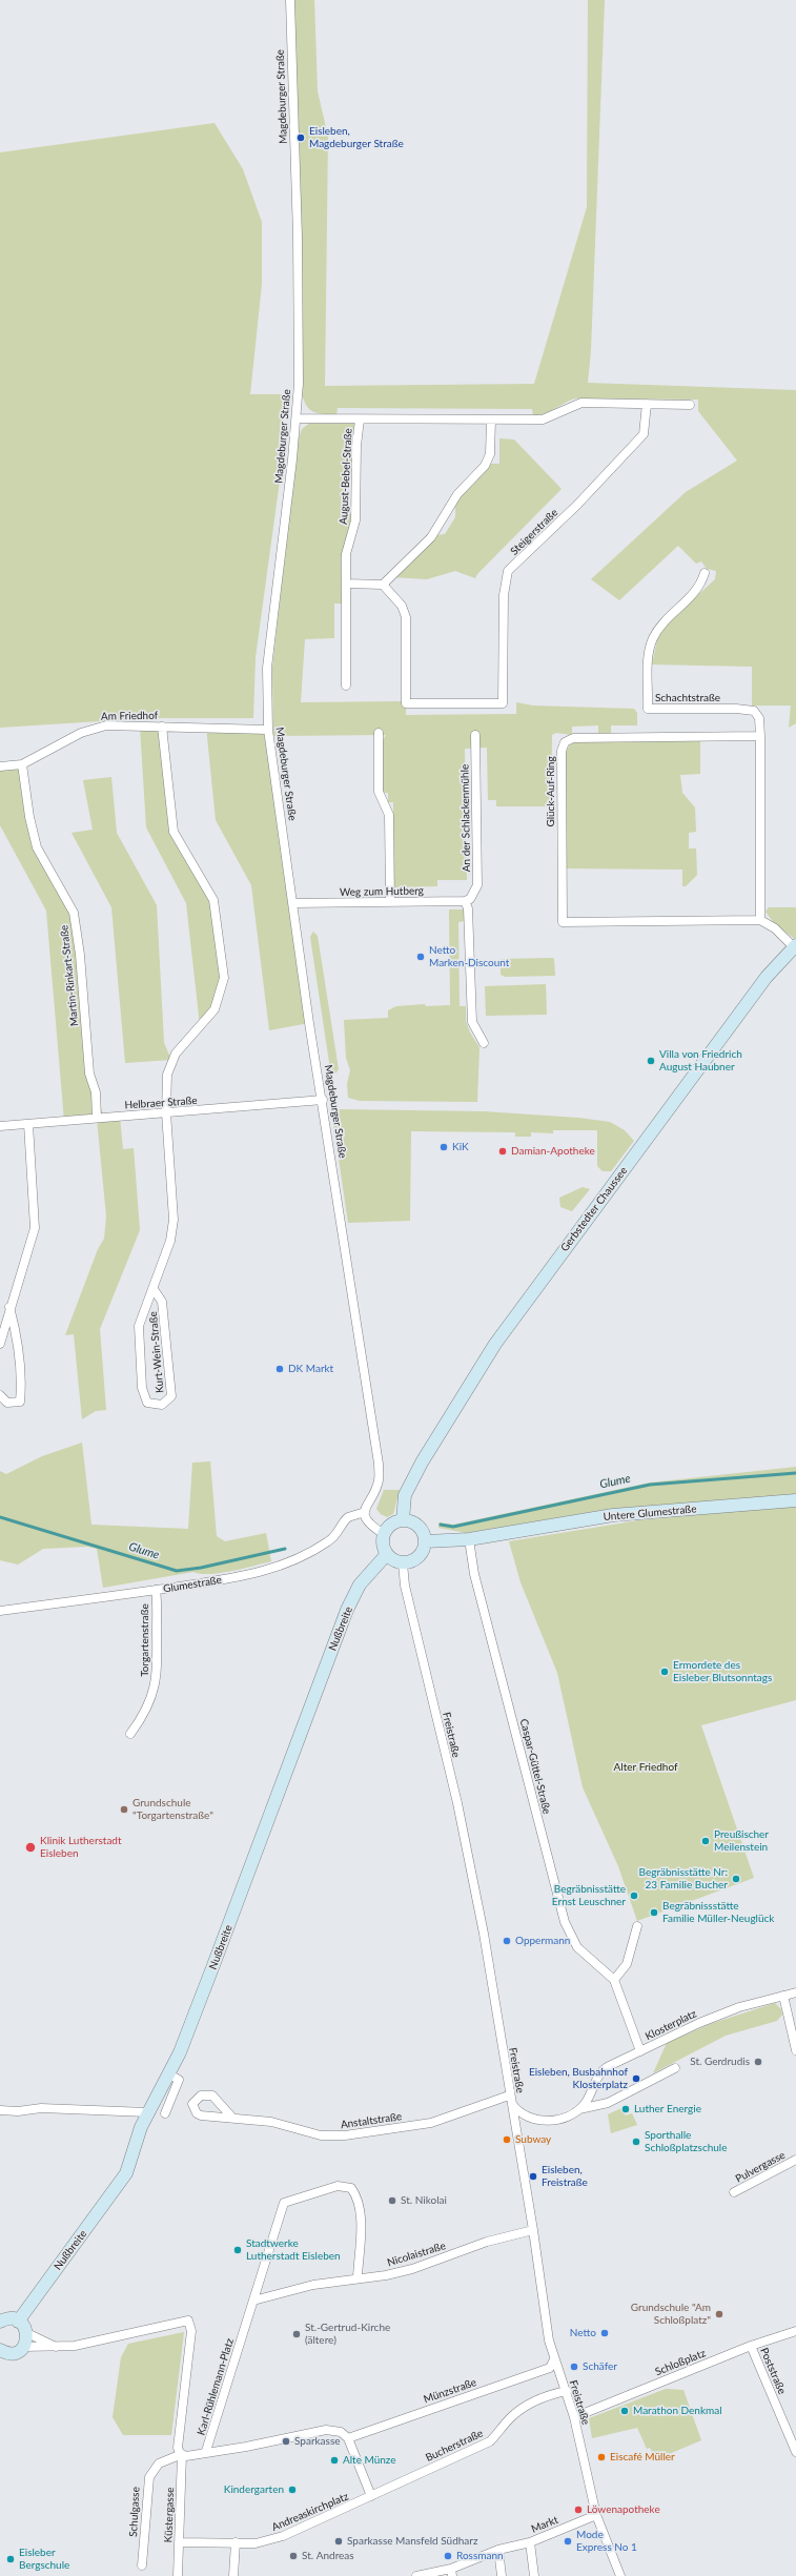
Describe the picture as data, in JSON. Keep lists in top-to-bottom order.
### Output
{
  "streets": {
    "main road": ["Gerbstedter Chaussee", "Untere Glumestraße", "Nußbreite"],
    "street": [
      "Magdeburger Straße",
      "August-Bebel-Straße",
      "Steigerstraße",
      "Schachtstraße",
      "Am Friedhof",
      "Glück-Auf-Ring",
      "An der Schlackenmühle",
      "Weg zum Hutberg",
      "Martin-Rinkart-Straße",
      "Helbraer Straße",
      "Kurt-Wein-Straße",
      "Glumestraße",
      "Torgartenstraße",
      "Freistraße",
      "Caspar-Güttel-Straße",
      "Klosterplatz",
      "Anstaltstraße",
      "Pulvergasse",
      "Nicolaistraße",
      "Schloßplatz",
      "Poststraße",
      "Karl-Rühlemann-Platz",
      "Münzstraße",
      "Bucherstraße",
      "Schulgasse",
      "Andreaskirchplatz",
      "Küstergasse",
      "Markt"
    ]
  },
  "crossings": [
    ["Magdeburger Straße", "Am Friedhof"],
    ["Magdeburger Straße", "Weg zum Hutberg"],
    ["Magdeburger Straße", "Helbraer Straße"],
    ["Magdeburger Straße", "Glumestraße"],
    ["Schachtstraße", "Glück-Auf-Ring"],
    ["Am Friedhof", "Martin-Rinkart-Straße"],
    ["Am Friedhof", "Kurt-Wein-Straße"],
    ["An der Schlackenmühle", "Weg zum Hutberg"],
    ["Martin-Rinkart-Straße", "Helbraer Straße"],
    ["Helbraer Straße", "Kurt-Wein-Straße"],
    ["Gerbstedter Chaussee", "Nußbreite"],
    ["Gerbstedter Chaussee", "Freistraße"],
    ["Untere Glumestraße", "Caspar-Güttel-Straße"],
    ["Glumestraße", "Torgartenstraße"],
    ["Nußbreite", "Freistraße"],
    ["Freistraße", "Anstaltstraße"],
    ["Freistraße", "Nicolaistraße"],
    ["Freistraße", "Schloßplatz"],
    ["Freistraße", "Münzstraße"],
    ["Freistraße", "Bucherstraße"],
    ["Freistraße", "Markt"],
    ["Nicolaistraße", "Karl-Rühlemann-Platz"],
    ["Schloßplatz", "Poststraße"],
    ["Karl-Rühlemann-Platz", "Schulgasse"],
    ["Karl-Rühlemann-Platz", "Küstergasse"],
    ["Bucherstraße", "Andreaskirchplatz"],
    ["Schulgasse", "Küstergasse"],
    ["Andreaskirchplatz", "Küstergasse"]
  ],
  "water": ["Glume"],
  "parks": ["Alter Friedhof"],
  "places": [
    "Eisleben, Magdeburger Straße",
    "Netto Marken-Discount",
    "Villa von Friedrich August Haubner",
    "KiK",
    "Damian-Apotheke",
    "DK Markt",
    "Ermordete des Eisleber Blutsonntags",
    "Grundschule \"Torgartenstraße\"",
    "Preußischer Meilenstein",
    "Klinik Lutherstadt Eisleben",
    "Begräbnisstätte Nr: 23 Familie Bucher",
    "Begräbnisstätte Ernst Leuschner",
    "Begräbnissstätte Familie Müller-Neuglück",
    "Oppermann",
    "St. Gerdrudis",
    "Eisleben, Busbahnhof Klosterplatz",
    "Luther Energie",
    "Subway",
    "Sporthalle Schloßplatzschule",
    "Eisleben, Freistraße",
    "St. Nikolai",
    "Stadtwerke Lutherstadt Eisleben",
    "Grundschule \"Am Schloßplatz\"",
    "Netto",
    "St.-Gertrud-Kirche (ältere)",
    "Schäfer",
    "Marathon Denkmal",
    "Sparkasse",
    "Eiscafé Müller",
    "Alte Münze",
    "Kindergarten",
    "Löwenapotheke",
    "Sparkasse Mansfeld Südharz",
    "Mode Express No 1",
    "St. Andreas",
    "Rossmann",
    "Eisleber Bergschule"
  ]
}
